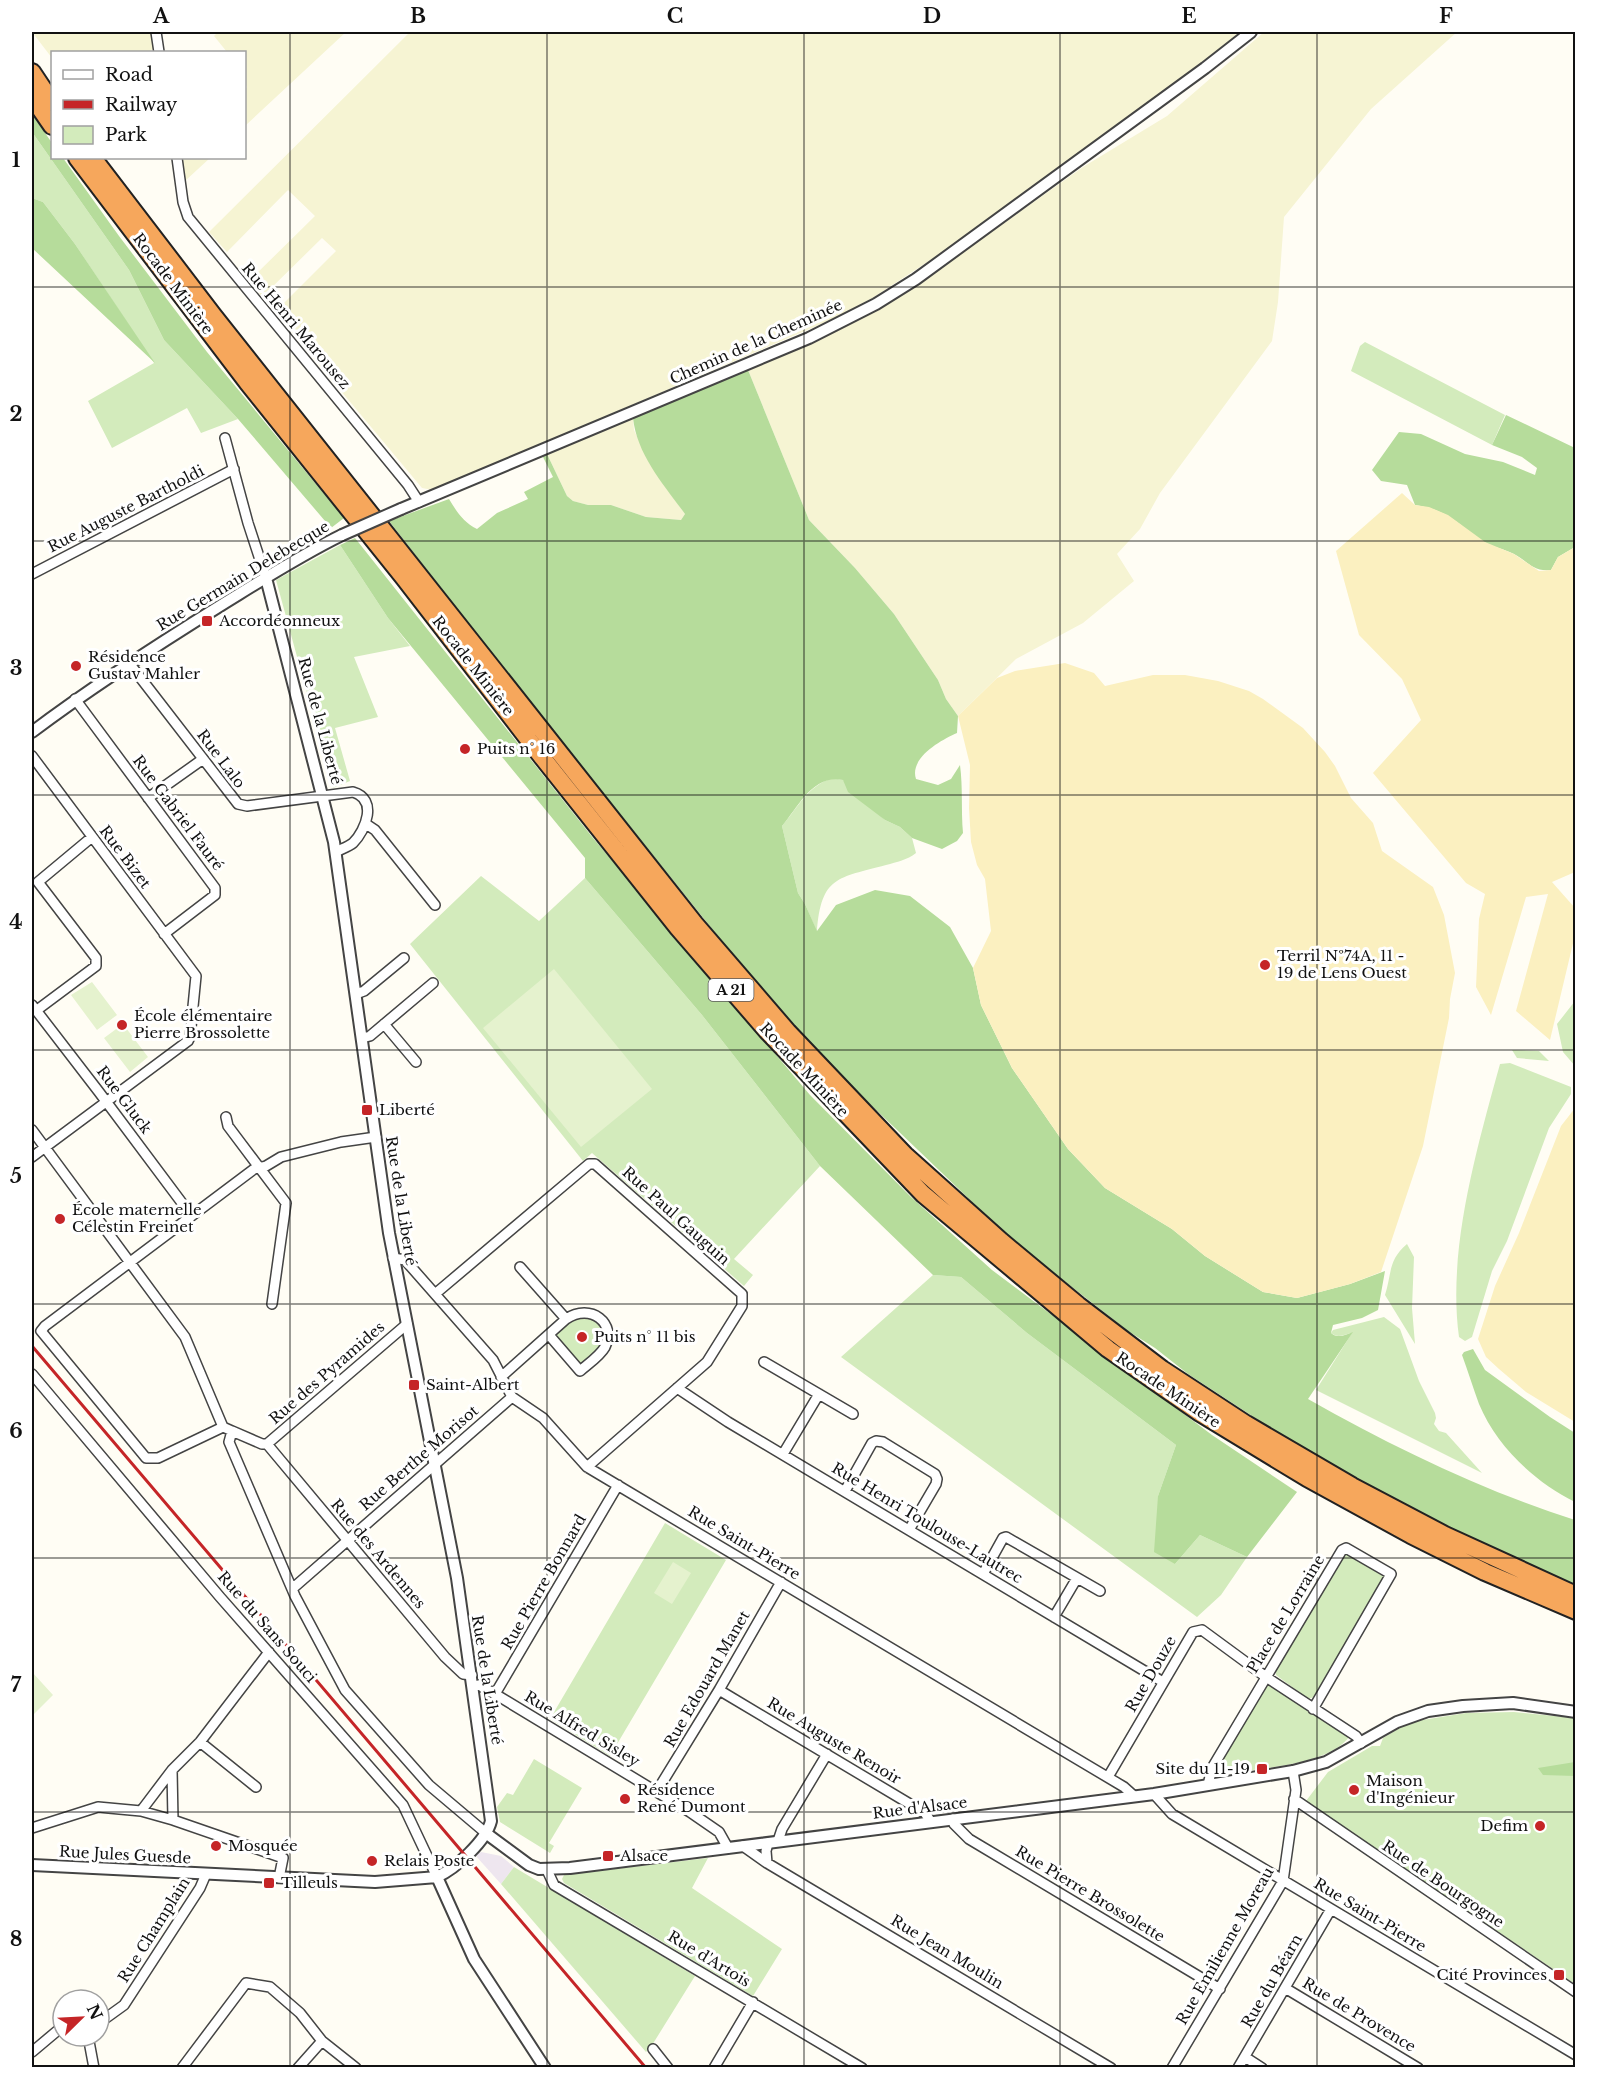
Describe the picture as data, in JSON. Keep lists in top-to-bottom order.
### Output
{
  "streets": {
    "highway": ["Rocade Minière", "A 21"],
    "street": [
      "Rue Henri Marousez",
      "Chemin de la Cheminée",
      "Rue Auguste Bartholdi",
      "Rue Germain Delebecque",
      "Rue de la Liberté",
      "Rue Lalo",
      "Rue Gabriel Fauré",
      "Rue Bizet",
      "Rue Gluck",
      "Rue Paul Gauguin",
      "Rue des Pyramides",
      "Rue Berthe Morisot",
      "Rue Henri Toulouse-Lautrec",
      "Rue Saint-Pierre",
      "Rue des Ardennes",
      "Rue Pierre Bonnard",
      "Place de Lorraine",
      "Rue du Sans Souci",
      "Rue Douze",
      "Rue Edouard Manet",
      "Rue Alfred Sisley",
      "Rue Auguste Renoir",
      "Rue d'Alsace",
      "Rue Jules Guesde",
      "Rue de Bourgogne",
      "Rue Pierre Brossolette",
      "Rue Champlain",
      "Rue Emilienne Moreau",
      "Rue Jean Moulin",
      "Rue d'Artois",
      "Rue du Béarn",
      "Rue de Provence"
    ]
  },
  "crossings": [
    ["Rue Henri Marousez", "Chemin de la Cheminée"],
    ["Rue Henri Marousez", "Rue Germain Delebecque"],
    ["Chemin de la Cheminée", "Rue Germain Delebecque"],
    ["Rue Auguste Bartholdi", "Rue de la Liberté"],
    ["Rue Germain Delebecque", "Rue de la Liberté"],
    ["Rue Germain Delebecque", "Rue Lalo"],
    ["Rue Germain Delebecque", "Rue Gabriel Fauré"],
    ["Rue de la Liberté", "Rue Lalo"],
    ["Rue de la Liberté", "Rue des Pyramides"],
    ["Rue de la Liberté", "Rue Berthe Morisot"],
    ["Rue de la Liberté", "Rue Saint-Pierre"],
    ["Rue de la Liberté", "Rue des Ardennes"],
    ["Rue de la Liberté", "Rue Alfred Sisley"],
    ["Rue Gabriel Fauré", "Rue Bizet"],
    ["Rue Bizet", "Rue Gluck"],
    ["Rue Paul Gauguin", "Rue Henri Toulouse-Lautrec"],
    ["Rue Paul Gauguin", "Rue Saint-Pierre"],
    ["Rue des Pyramides", "Rue des Ardennes"],
    ["Rue Berthe Morisot", "Rue Saint-Pierre"],
    ["Rue Berthe Morisot", "Rue des Ardennes"],
    ["Rue Henri Toulouse-Lautrec", "Rue Douze"],
    ["Rue Saint-Pierre", "Rue Pierre Bonnard"],
    ["Rue Saint-Pierre", "Rue Douze"],
    ["Rue Saint-Pierre", "Rue Edouard Manet"],
    ["Rue Saint-Pierre", "Rue d'Alsace"],
    ["Rue Saint-Pierre", "Rue Emilienne Moreau"],
    ["Rue Saint-Pierre", "Rue du Béarn"],
    ["Rue des Ardennes", "Rue Alfred Sisley"],
    ["Rue Pierre Bonnard", "Rue Alfred Sisley"],
    ["Place de Lorraine", "Rue Douze"],
    ["Place de Lorraine", "Rue d'Alsace"],
    ["Rue du Sans Souci", "Rue Jules Guesde"],
    ["Rue Douze", "Rue d'Alsace"],
    ["Rue Edouard Manet", "Rue Alfred Sisley"],
    ["Rue Edouard Manet", "Rue Auguste Renoir"],
    ["Rue Alfred Sisley", "Rue d'Alsace"],
    ["Rue Auguste Renoir", "Rue d'Alsace"],
    ["Rue d'Alsace", "Rue Pierre Brossolette"],
    ["Rue d'Alsace", "Rue Emilienne Moreau"],
    ["Rue d'Alsace", "Rue Jean Moulin"],
    ["Rue d'Alsace", "Rue d'Artois"],
    ["Rue Jules Guesde", "Rue Champlain"],
    ["Rue de Bourgogne", "Rue Emilienne Moreau"],
    ["Rue Pierre Brossolette", "Rue Emilienne Moreau"],
    ["Rue du Béarn", "Rue de Provence"]
  ],
  "places": {
    "transit": [
      "Accordéonneux",
      "Liberté",
      "Saint-Albert",
      "Site du 11-19",
      "Alsace",
      "Tilleuls",
      "Cité Provinces"
    ],
    "other": [
      "Résidence Gustav Mahler",
      "Puits n° 16",
      "Terril №74A, 11 - 19 de Lens Ouest",
      "École élémentaire Pierre Brossolette",
      "École maternelle Célestin Freinet",
      "Puits n° 11 bis",
      "Maison d'Ingénieur",
      "Résidence René Dumont",
      "Defim",
      "Mosquée",
      "Relais Poste"
    ]
  },
  "legend": ["Road", "Railway", "Park"],
  "north": "top right",
  "grid": {
    "columns": [
      "A",
      "B",
      "C",
      "D",
      "E",
      "F"
    ],
    "rows": [
      "1",
      "2",
      "3",
      "4",
      "5",
      "6",
      "7",
      "8"
    ]
  }
}
